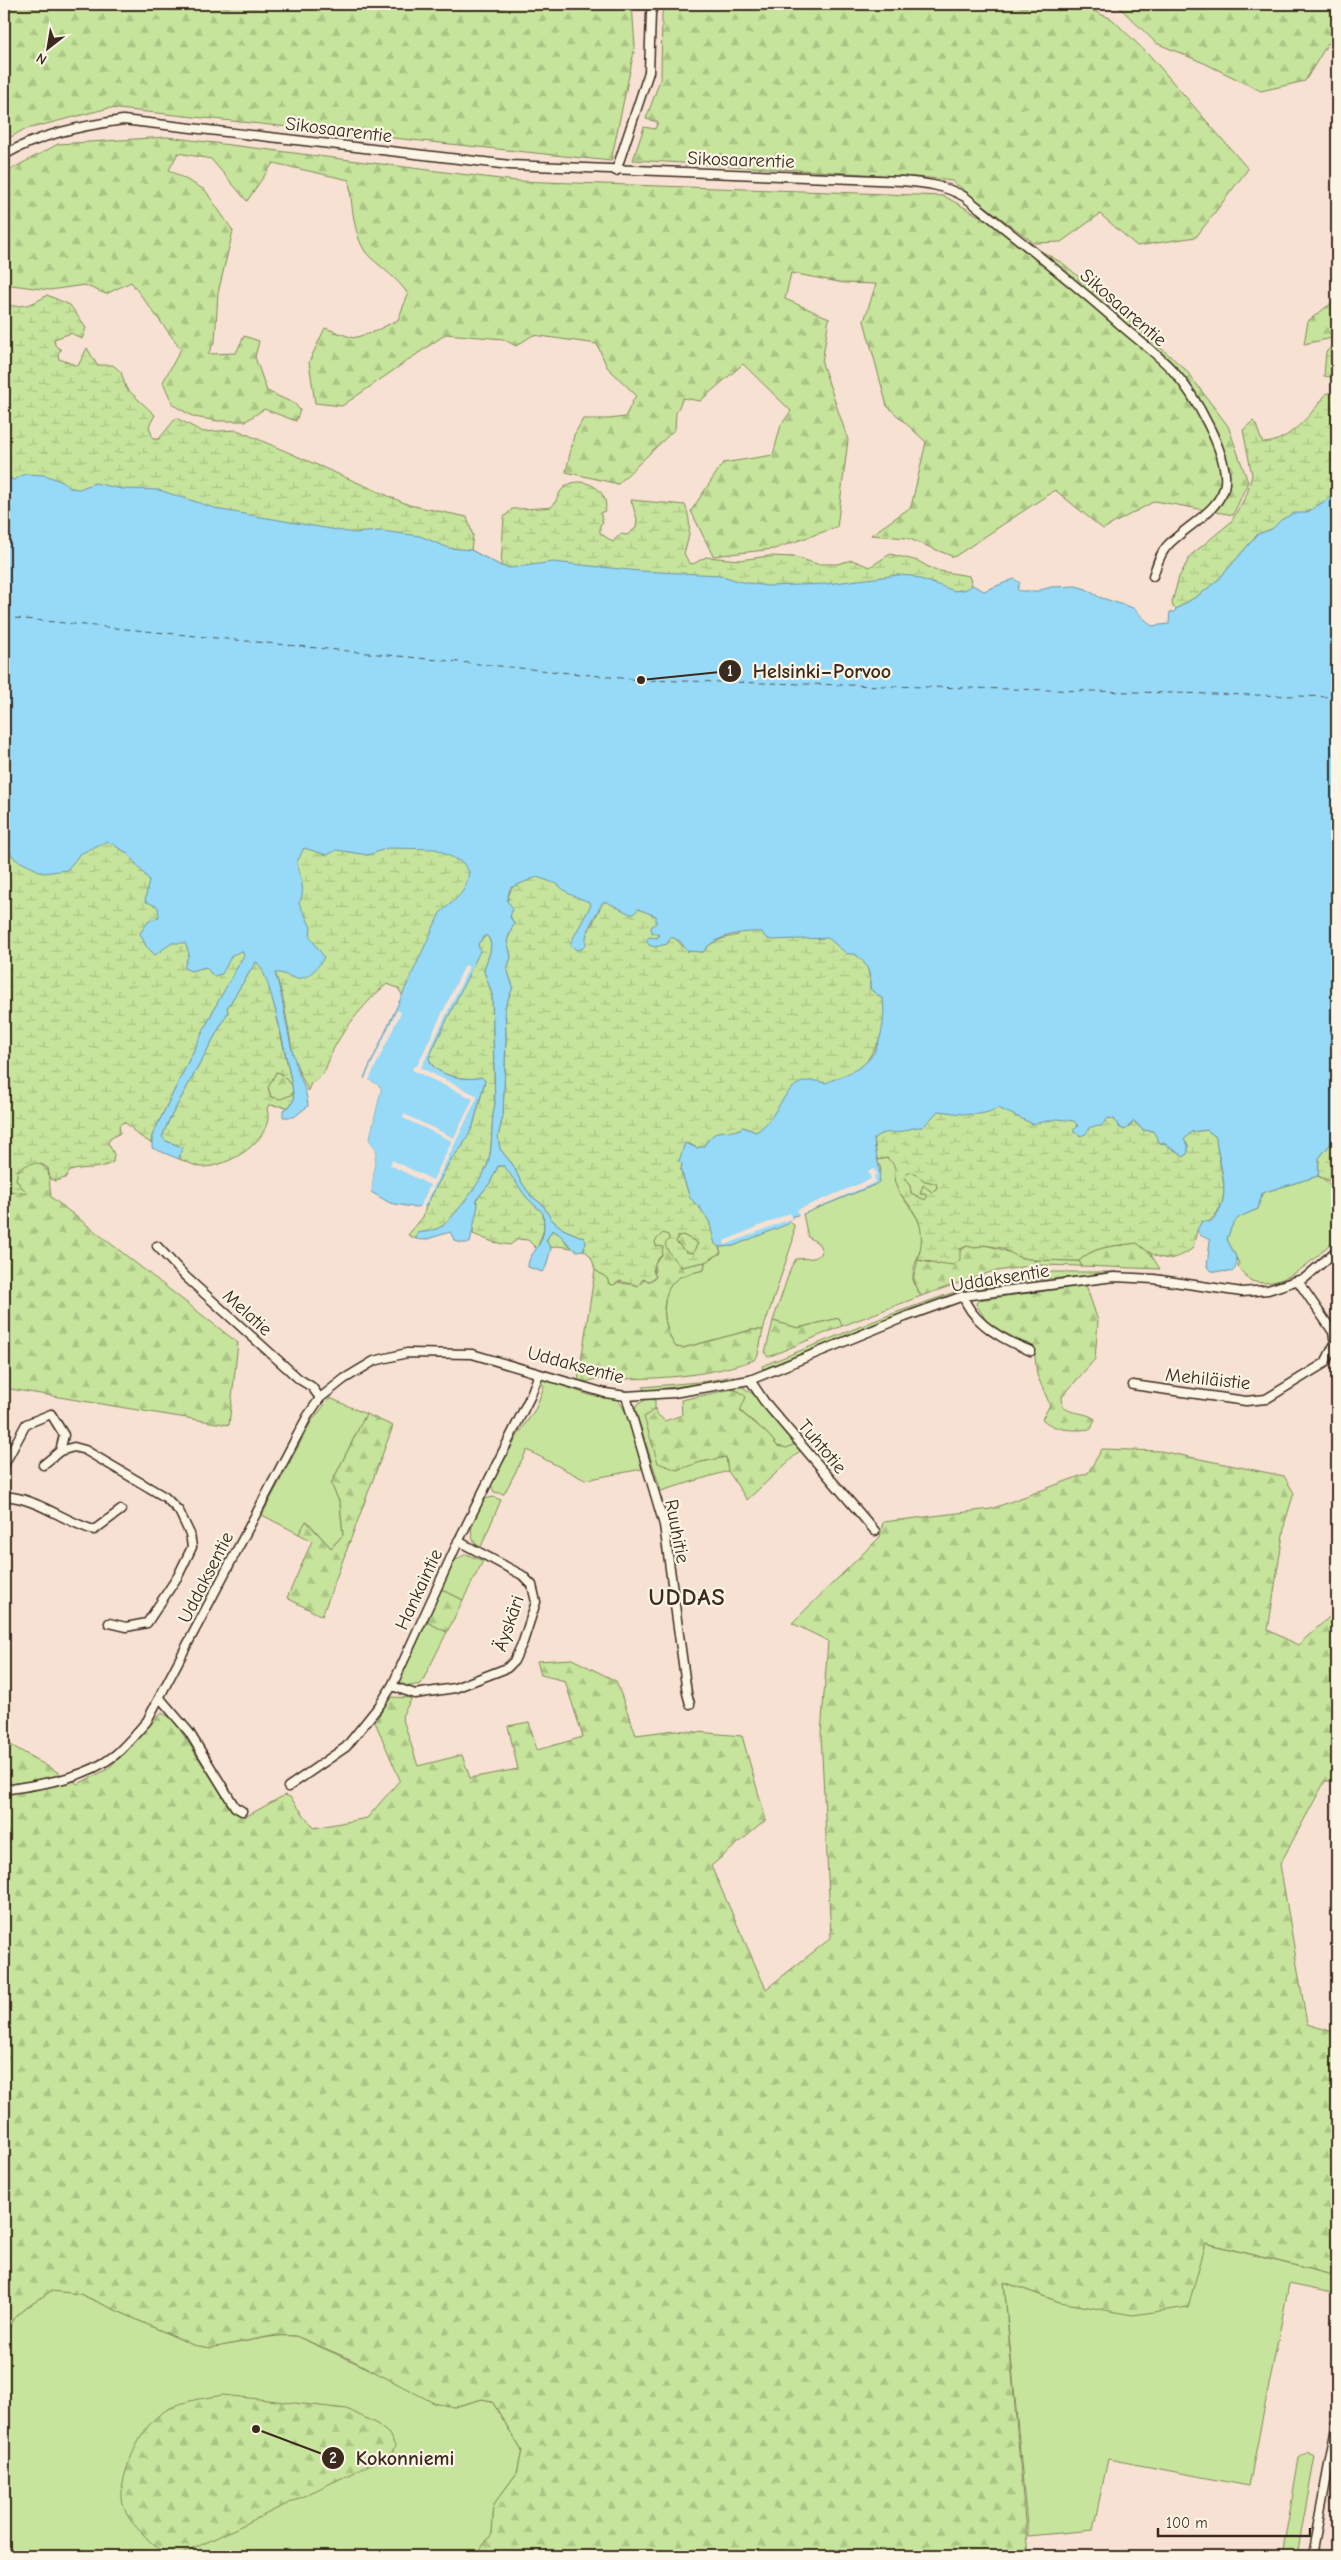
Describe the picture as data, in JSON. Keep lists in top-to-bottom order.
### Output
{
  "streets": {
    "street": [
      "Sikosaarentie",
      "Uddaksentie",
      "Melatie",
      "Mehiläistie",
      "Tuhtotie",
      "Ruuhitie",
      "Hankaintie",
      "Äyskäri"
    ]
  },
  "crossings": [
    ["Uddaksentie", "Melatie"],
    ["Uddaksentie", "Mehiläistie"],
    ["Uddaksentie", "Tuhtotie"],
    ["Uddaksentie", "Ruuhitie"],
    ["Uddaksentie", "Hankaintie"],
    ["Hankaintie", "Äyskäri"]
  ],
  "districts": ["UDDAS"],
  "places": ["Helsinki–Porvoo", "Kokonniemi"],
  "scale_bar": "100 m",
  "north": "bottom left"
}
